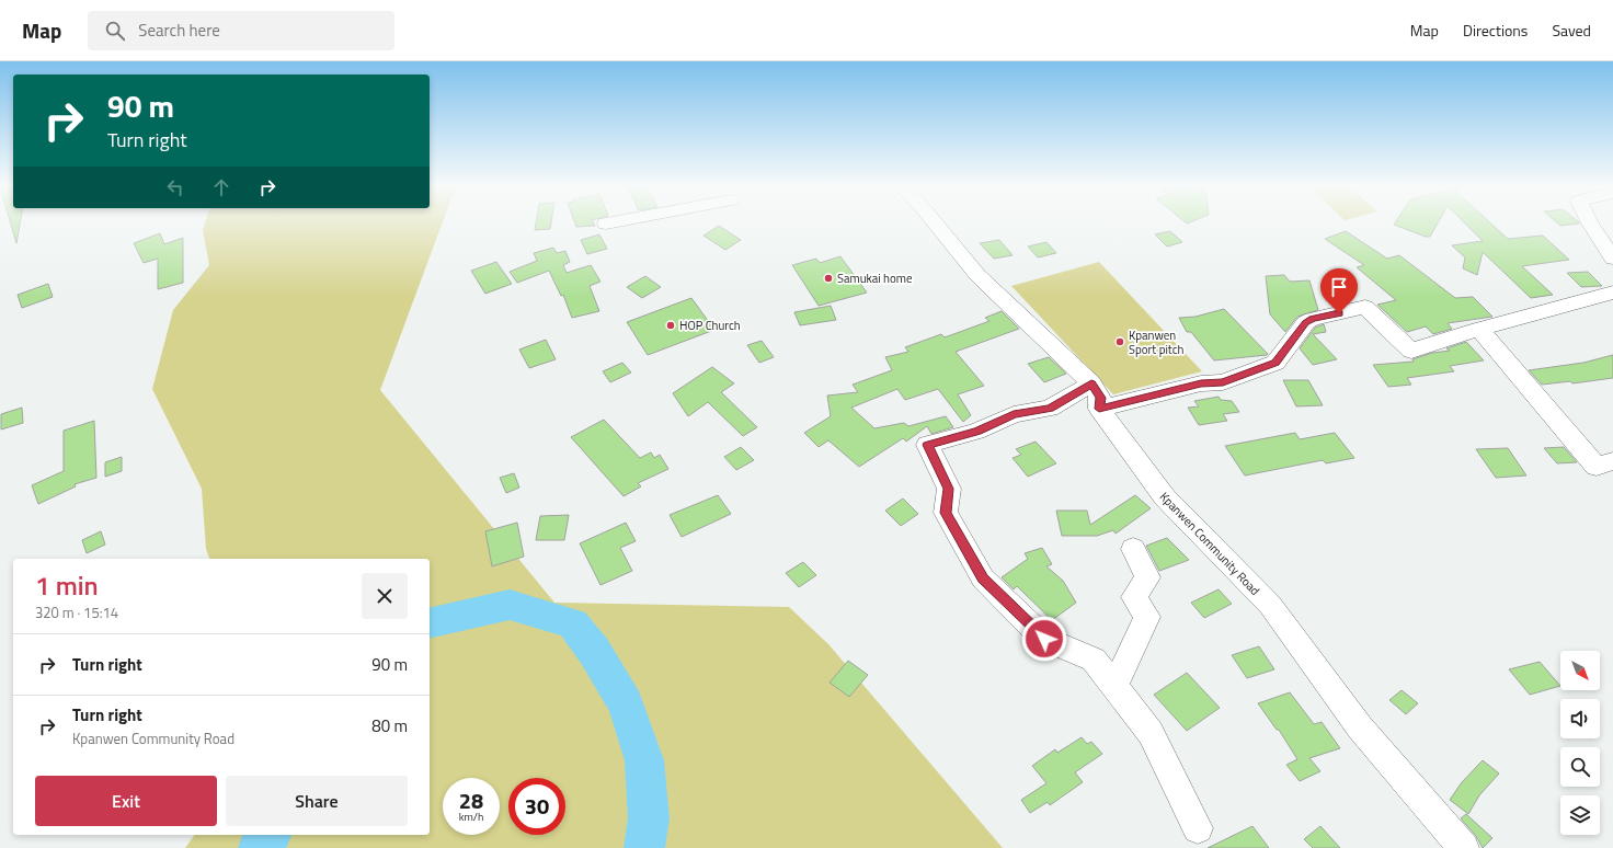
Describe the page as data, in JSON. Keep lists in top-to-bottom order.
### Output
{
  "streets": {
    "street": ["Kpanwen Community Road"]
  },
  "places": ["Samukai home", "HOP Church", "Kpanwen Sport pitch"],
  "north": "bottom right",
  "page": {
    "header": "Map",
    "search": "Search here",
    "nav": ["Map", "Directions", "Saved"],
    "turn": ["90 m", "Turn right"],
    "heading": ["1 min", "320 m · 15:14"],
    "list": [
      {
        "name": "Turn right",
        "value": "90 m"
      },
      {
        "name": "Turn right",
        "note": "Kpanwen Community Road",
        "value": "80 m"
      }
    ],
    "buttons": ["Exit", "Share"],
    "speed": "28 km/h",
    "limit": "30"
  }
}
